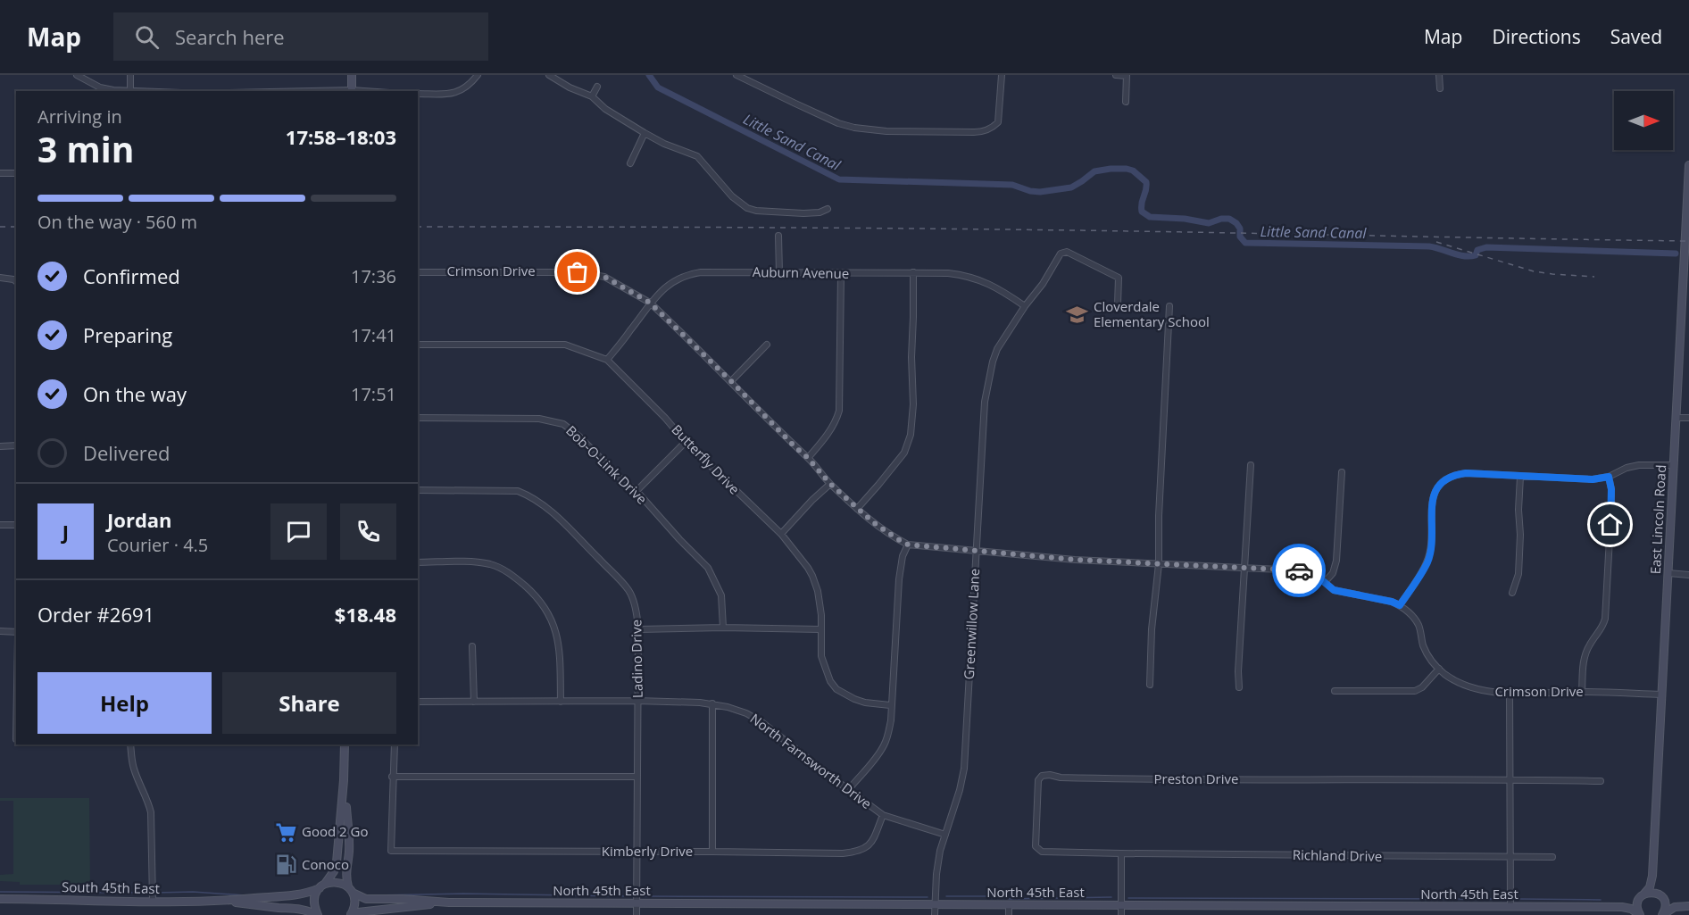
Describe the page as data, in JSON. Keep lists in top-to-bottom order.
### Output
{
  "streets": {
    "main road": ["East Lincoln Road", "South 45th East", "North 45th East"],
    "street": [
      "Crimson Drive",
      "Auburn Avenue",
      "Butterfly Drive",
      "Bob-O-Link Drive",
      "Greenwillow Lane",
      "Ladino Drive",
      "North Farnsworth Drive",
      "Preston Drive",
      "Kimberly Drive",
      "Richland Drive"
    ]
  },
  "crossings": [
    ["Crimson Drive", "Auburn Avenue"],
    ["Crimson Drive", "East Lincoln Road"],
    ["Crimson Drive", "Greenwillow Lane"],
    ["Auburn Avenue", "Butterfly Drive"],
    ["Auburn Avenue", "Greenwillow Lane"],
    ["East Lincoln Road", "North 45th East"],
    ["Greenwillow Lane", "North Farnsworth Drive"],
    ["Greenwillow Lane", "North 45th East"],
    ["Ladino Drive", "North Farnsworth Drive"],
    ["Ladino Drive", "Kimberly Drive"],
    ["Ladino Drive", "North 45th East"],
    ["North Farnsworth Drive", "Kimberly Drive"],
    ["Preston Drive", "Richland Drive"],
    ["South 45th East", "North 45th East"]
  ],
  "water": ["Little Sand Canal"],
  "places": {
    "school or university": ["Cloverdale Elementary School"],
    "supermarket": ["Good 2 Go"],
    "fuel station": ["Conoco"]
  },
  "north": "right",
  "page": {
    "header": "Map",
    "search": "Search here",
    "nav": ["Map", "Directions", "Saved"],
    "heading": ["3 min", "Arriving in", "17:58–18:03"],
    "panel": [
      "Jordan",
      "Courier · 4.5",
      "Order #2691",
      "$18.48"
    ],
    "bar": "On the way · 560 m",
    "list": [
      ["Confirmed", "17:36"],
      ["Preparing", "17:41"],
      ["On the way", "17:51"],
      "Delivered"
    ],
    "round": "J",
    "buttons": ["Help", "Share"]
  }
}
